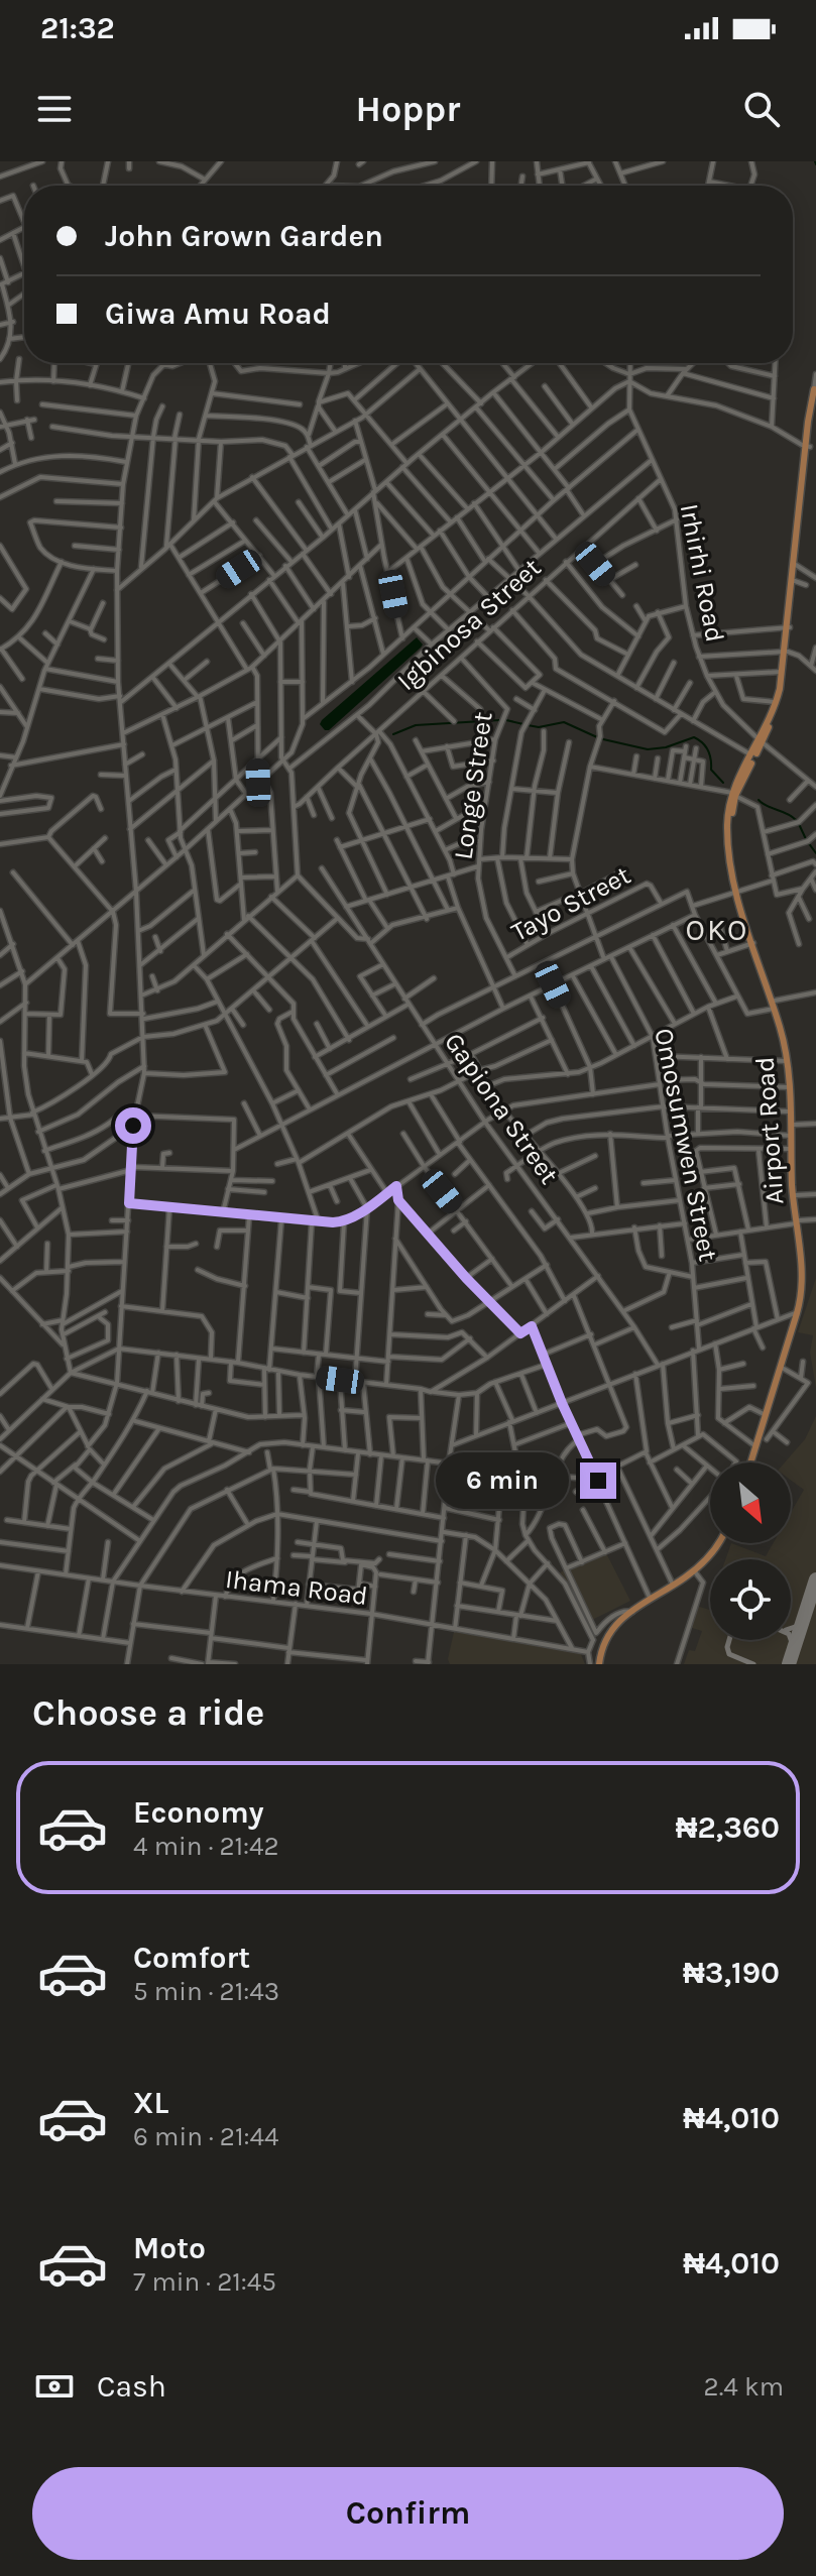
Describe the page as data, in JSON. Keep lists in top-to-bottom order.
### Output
{
  "streets": {
    "main road": ["Airport Road"],
    "street": [
      "Irhirhi Road",
      "Igbinosa Street",
      "Longe Street",
      "Tayo Street",
      "Gapiona Street",
      "Omosumwen Street",
      "Ihama Road"
    ]
  },
  "crossings": [
    ["Irhirhi Road", "Igbinosa Street"],
    ["Irhirhi Road", "Airport Road"],
    ["Igbinosa Street", "Longe Street"],
    ["Longe Street", "Tayo Street"]
  ],
  "districts": ["OKO"],
  "north": "bottom right",
  "page": {
    "status": "21:32",
    "header": "Hoppr",
    "banner": ["John Grown Garden", "Giwa Amu Road"],
    "bubble": "6 min",
    "heading": "Choose a ride",
    "list": [
      {
        "name": "Economy",
        "note": "4 min · 21:42",
        "value": "₦2,360"
      },
      {
        "name": "Comfort",
        "note": "5 min · 21:43",
        "value": "₦3,190"
      },
      {
        "name": "XL",
        "note": "6 min · 21:44",
        "value": "₦4,010"
      },
      {
        "name": "Moto",
        "note": "7 min · 21:45",
        "value": "₦4,010"
      }
    ],
    "pay": ["Cash", "2.4 km"],
    "buttons": "Confirm"
  }
}
